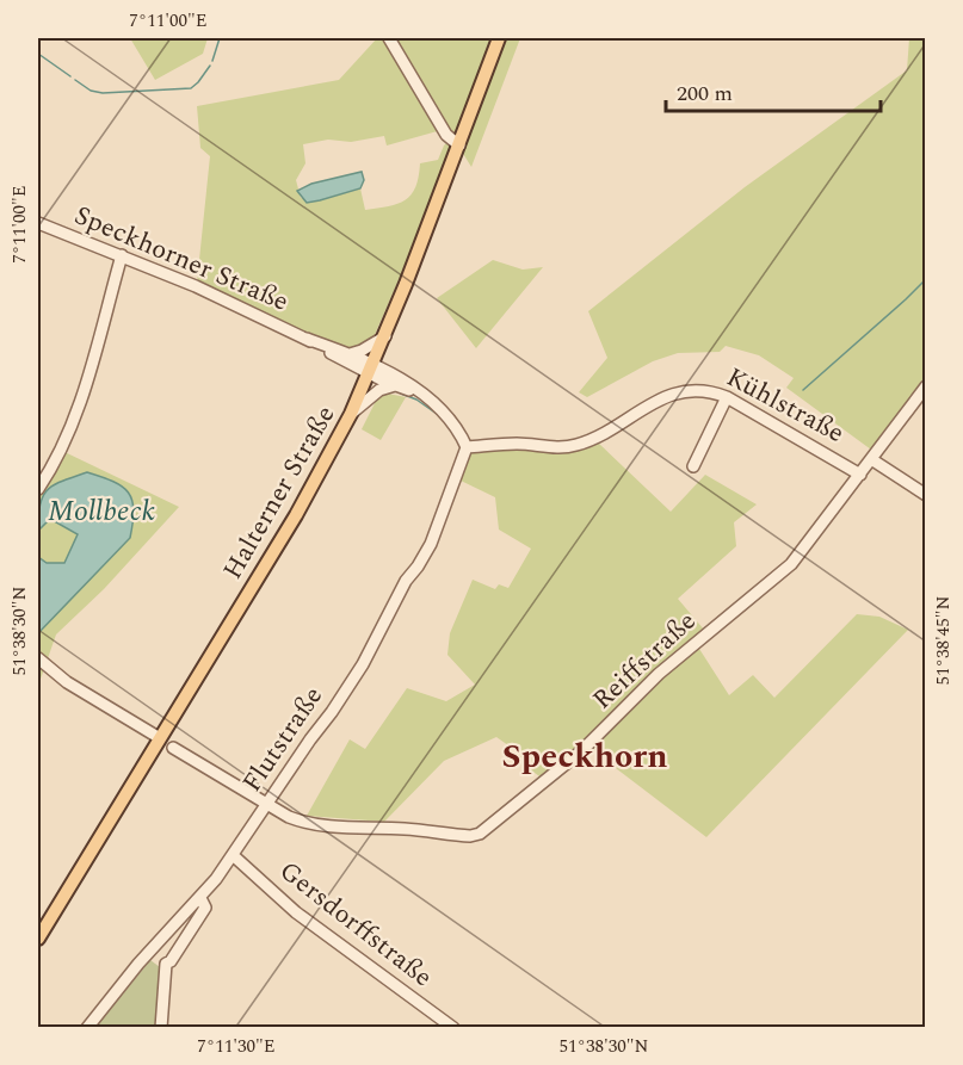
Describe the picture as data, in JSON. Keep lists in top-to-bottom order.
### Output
{
  "streets": {
    "main road": ["Halterner Straße"],
    "street": [
      "Speckhorner Straße",
      "Kühlstraße",
      "Reiffstraße",
      "Flutstraße",
      "Gersdorffstraße"
    ]
  },
  "crossings": [
    ["Speckhorner Straße", "Halterner Straße"],
    ["Kühlstraße", "Reiffstraße"],
    ["Kühlstraße", "Flutstraße"],
    ["Reiffstraße", "Flutstraße"],
    ["Flutstraße", "Gersdorffstraße"]
  ],
  "districts": ["Speckhorn"],
  "water": ["Mollbeck"],
  "scale_bar": "200 m",
  "coordinates": [
    "7°11'00\"E",
    "51°38'30\"N",
    "51°38'45\"N",
    "7°11'30\"E"
  ]
}
